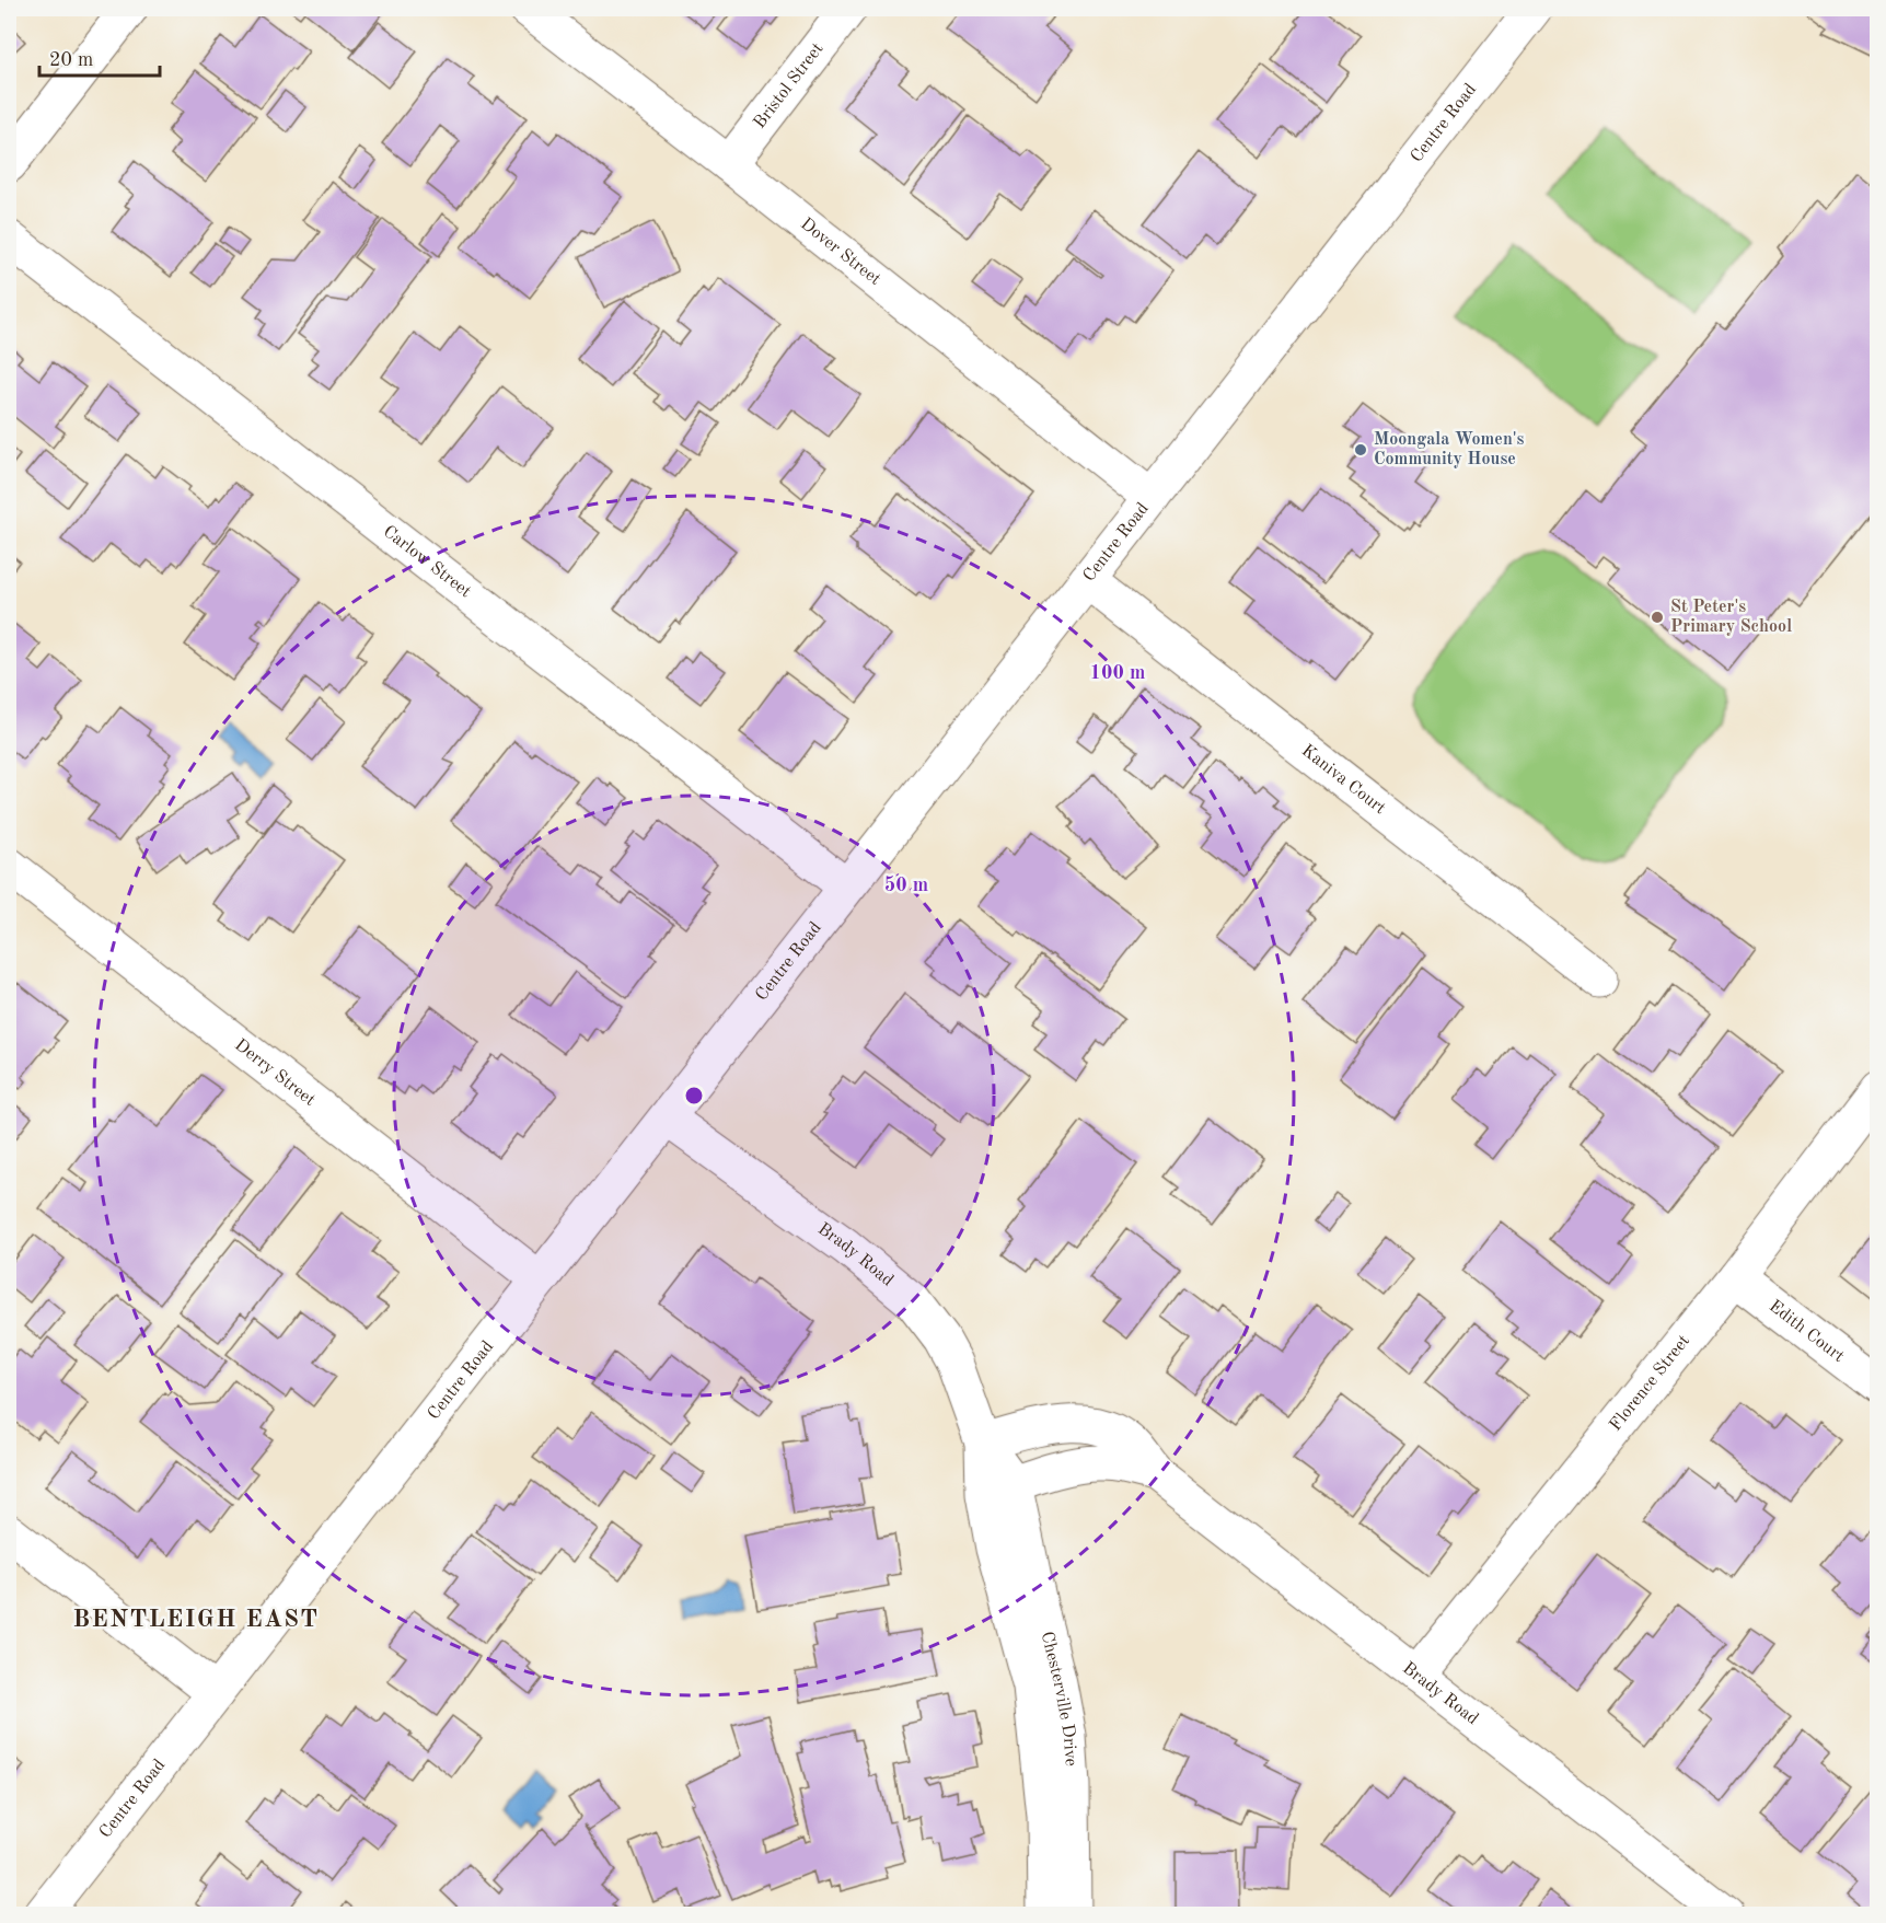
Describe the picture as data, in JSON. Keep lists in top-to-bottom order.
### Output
{
  "streets": {
    "street": [
      "Bristol Street",
      "Centre Road",
      "Dover Street",
      "Carlow Street",
      "Kaniva Court",
      "Derry Street",
      "Brady Road",
      "Edith Court",
      "Florence Street",
      "Chesterville Drive"
    ]
  },
  "crossings": [
    ["Bristol Street", "Dover Street"],
    ["Centre Road", "Dover Street"],
    ["Centre Road", "Carlow Street"],
    ["Centre Road", "Kaniva Court"],
    ["Centre Road", "Derry Street"],
    ["Centre Road", "Brady Road"],
    ["Brady Road", "Florence Street"],
    ["Brady Road", "Chesterville Drive"],
    ["Edith Court", "Florence Street"]
  ],
  "districts": ["BENTLEIGH EAST"],
  "places": ["Moongala Women's Community House", "St Peter's Primary School"],
  "scale_bar": "20 m",
  "rings": ["100 m", "50 m"]
}
